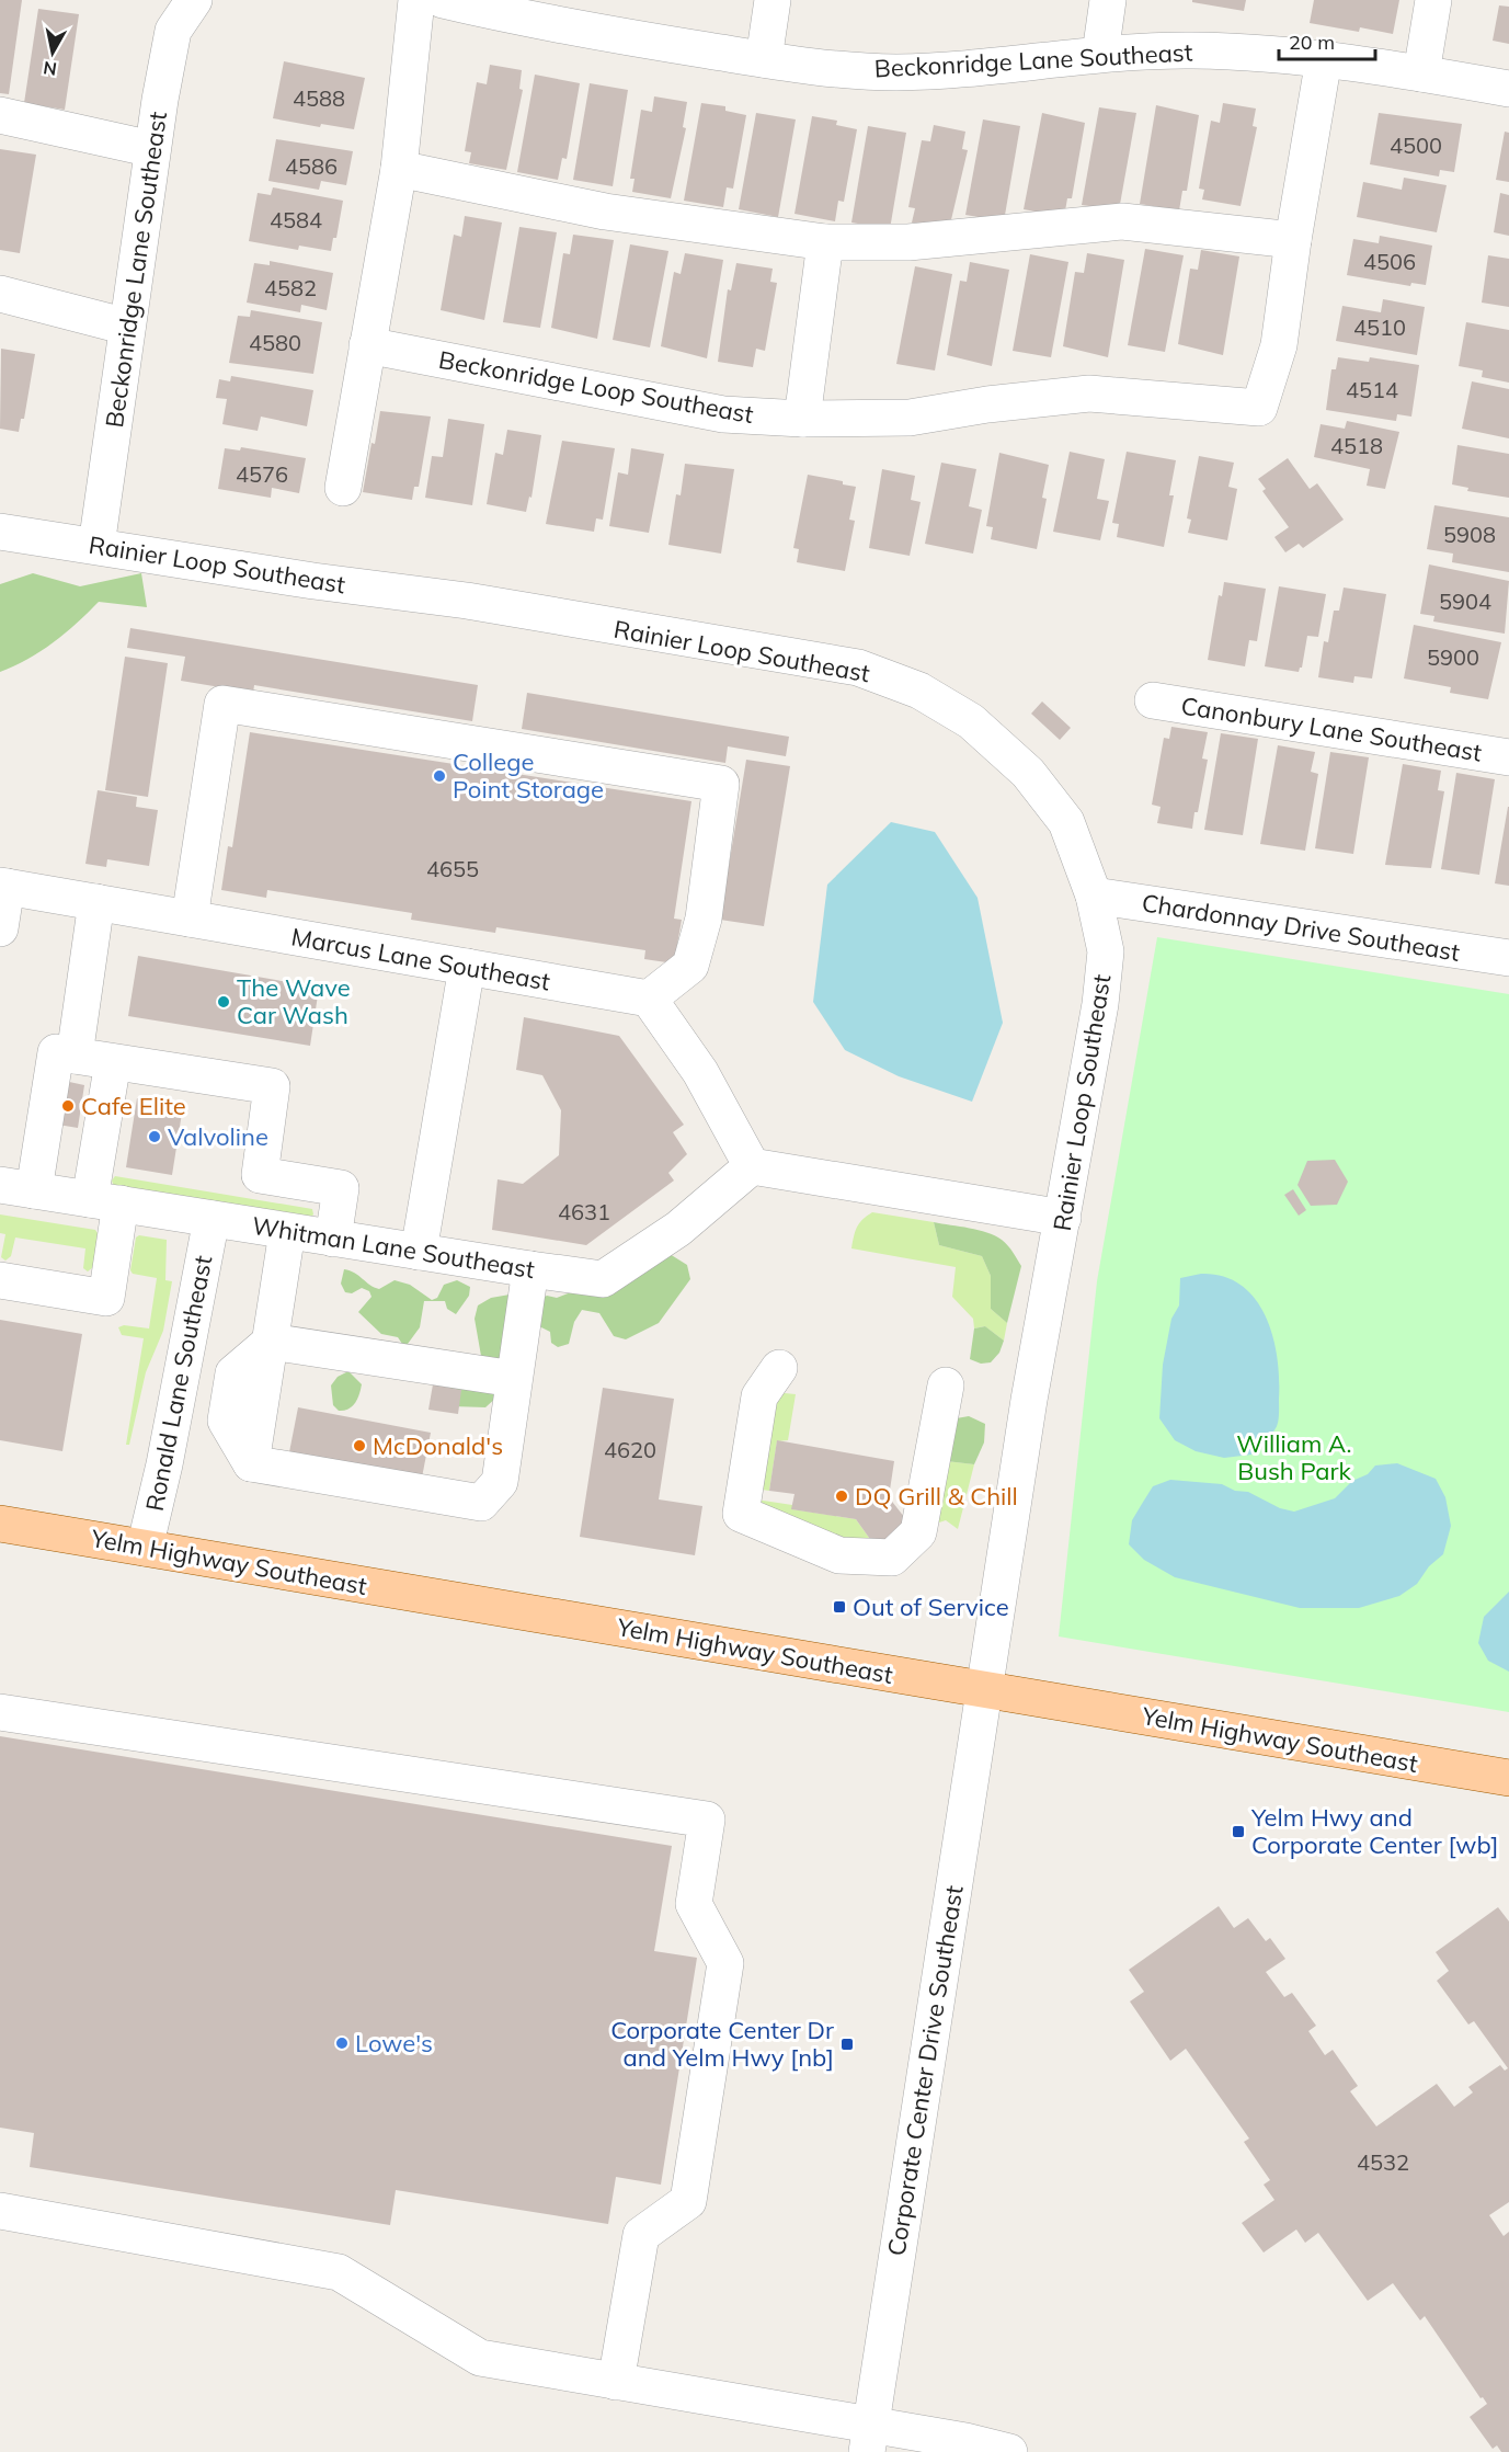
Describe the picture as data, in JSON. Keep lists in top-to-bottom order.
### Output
{
  "streets": {
    "main road": ["Yelm Highway Southeast"],
    "street": [
      "Beckonridge Lane Southeast",
      "Beckonridge Loop Southeast",
      "Rainier Loop Southeast",
      "Canonbury Lane Southeast",
      "Chardonnay Drive Southeast",
      "Marcus Lane Southeast",
      "Whitman Lane Southeast",
      "Ronald Lane Southeast",
      "Corporate Center Drive Southeast"
    ]
  },
  "crossings": [
    ["Beckonridge Lane Southeast", "Beckonridge Loop Southeast"],
    ["Beckonridge Lane Southeast", "Rainier Loop Southeast"],
    ["Rainier Loop Southeast", "Chardonnay Drive Southeast"],
    ["Rainier Loop Southeast", "Yelm Highway Southeast"],
    ["Rainier Loop Southeast", "Corporate Center Drive Southeast"],
    ["Whitman Lane Southeast", "Ronald Lane Southeast"],
    ["Ronald Lane Southeast", "Yelm Highway Southeast"],
    ["Yelm Highway Southeast", "Corporate Center Drive Southeast"]
  ],
  "parks": ["William A. Bush Park"],
  "places": {
    "other": [
      "College Point Storage",
      "The Wave Car Wash",
      "Cafe Elite",
      "Valvoline",
      "McDonald's",
      "DQ Grill & Chill",
      "Lowe's"
    ],
    "transit": ["Out of Service", "Yelm Hwy and Corporate Center [wb]", "Corporate Center Dr and Yelm Hwy [nb]"]
  },
  "house_numbers": [
    "4588",
    "4500",
    "4586",
    "4584",
    "4506",
    "4582",
    "4510",
    "4580",
    "4514",
    "4518",
    "4576",
    "5908",
    "5904",
    "5900",
    "4655",
    "4631",
    "4620",
    "4532"
  ],
  "scale_bar": "20 m",
  "north": "bottom"
}
